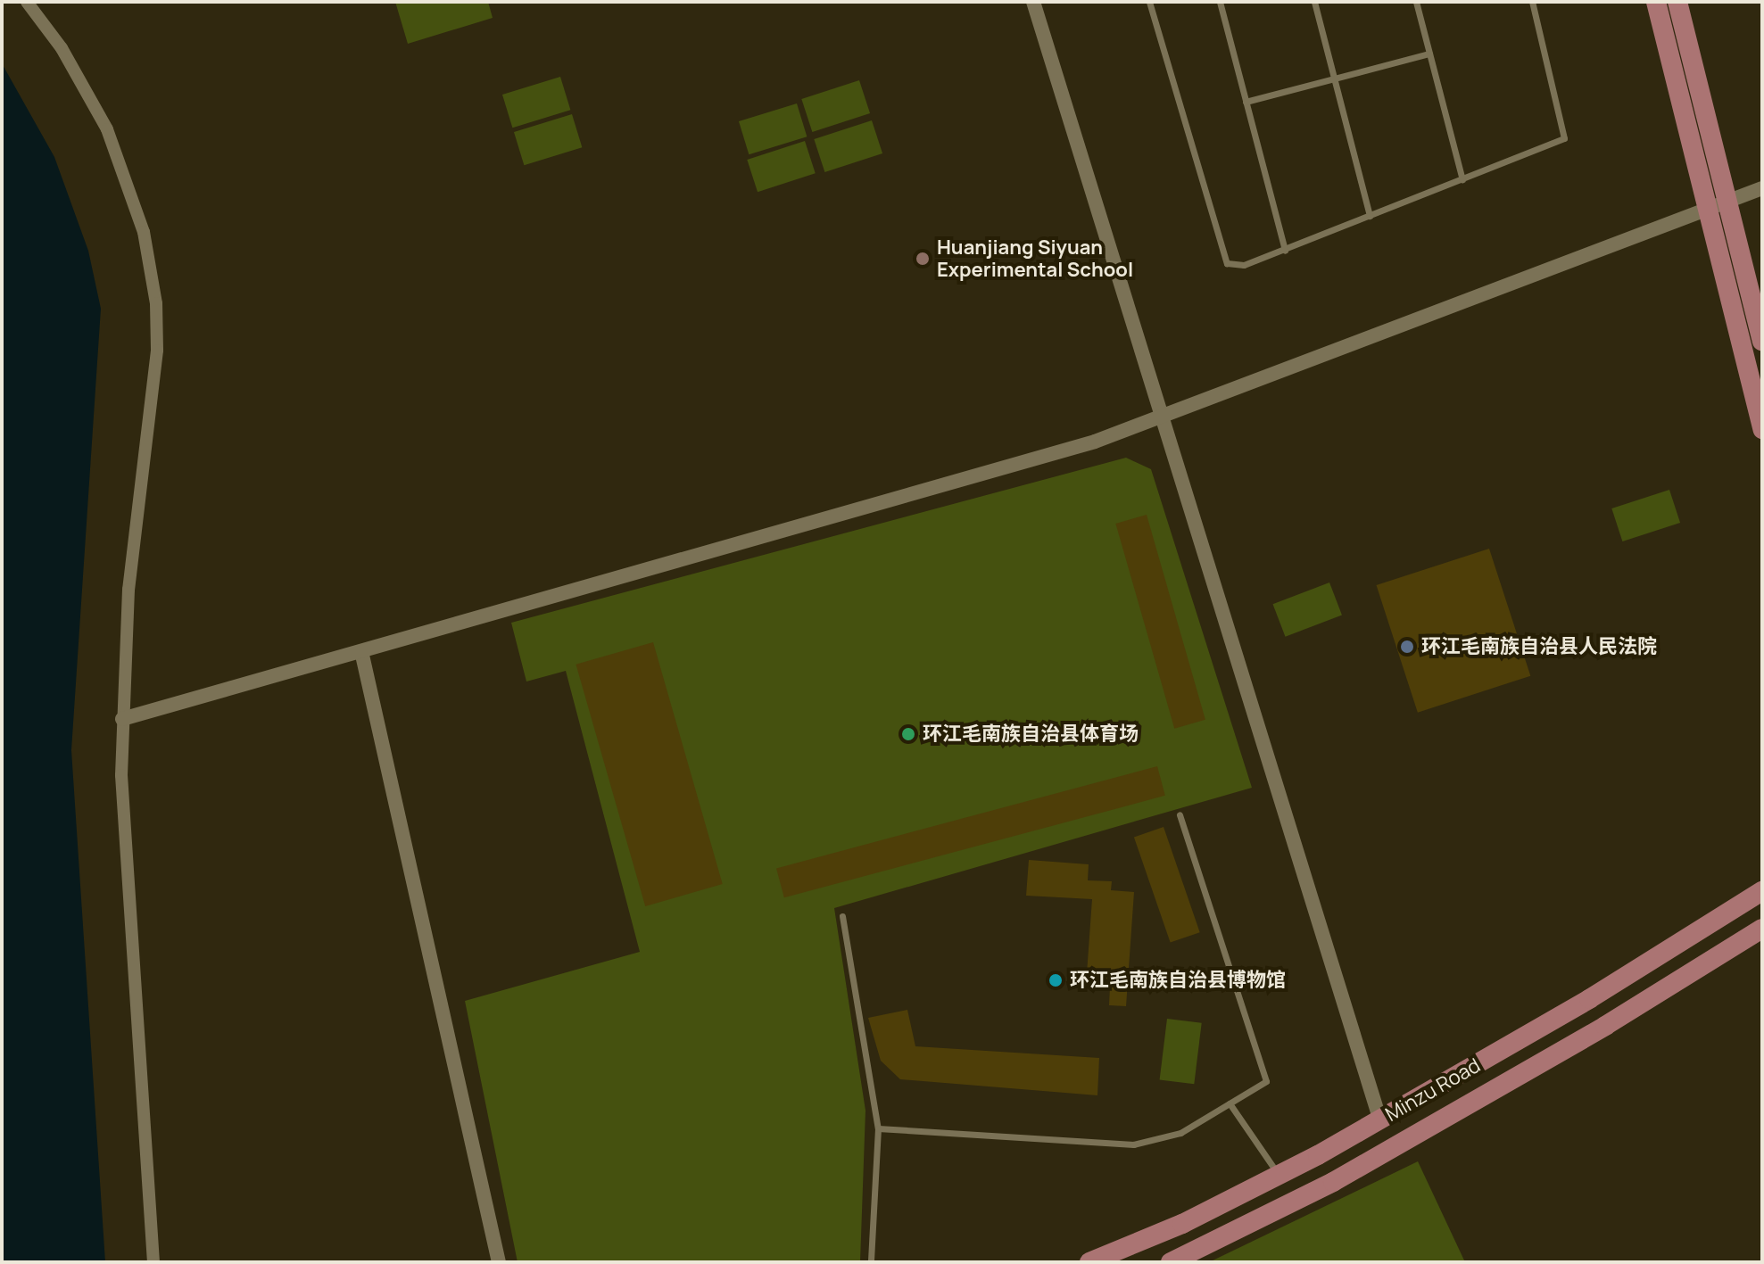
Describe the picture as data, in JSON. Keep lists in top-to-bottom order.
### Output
{
  "streets": {
    "main road": ["Minzu Road"]
  },
  "places": [
    "Huanjiang Siyuan Experimental School",
    "环江毛南族自治县人民法院",
    "环江毛南族自治县体育场",
    "环江毛南族自治县博物馆"
  ]
}
